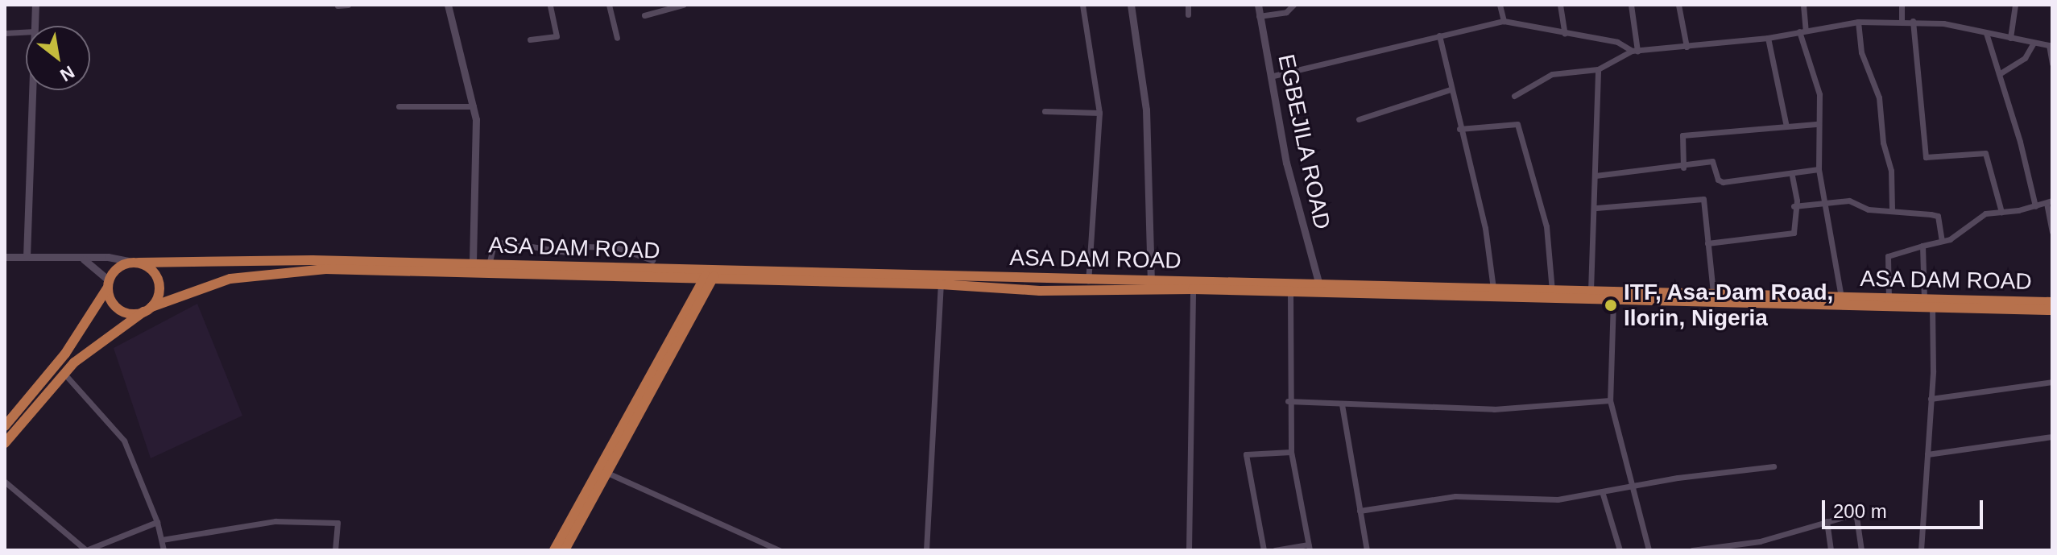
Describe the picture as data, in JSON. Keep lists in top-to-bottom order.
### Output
{
  "streets": {
    "main road": ["ASA DAM ROAD"],
    "street": ["EGBEJILA ROAD"]
  },
  "crossings": [
    ["EGBEJILA ROAD", "ASA DAM ROAD"]
  ],
  "places": ["ITF, Asa-Dam Road, Ilorin, Nigeria"],
  "scale_bar": "200 m",
  "north": "bottom right"
}
